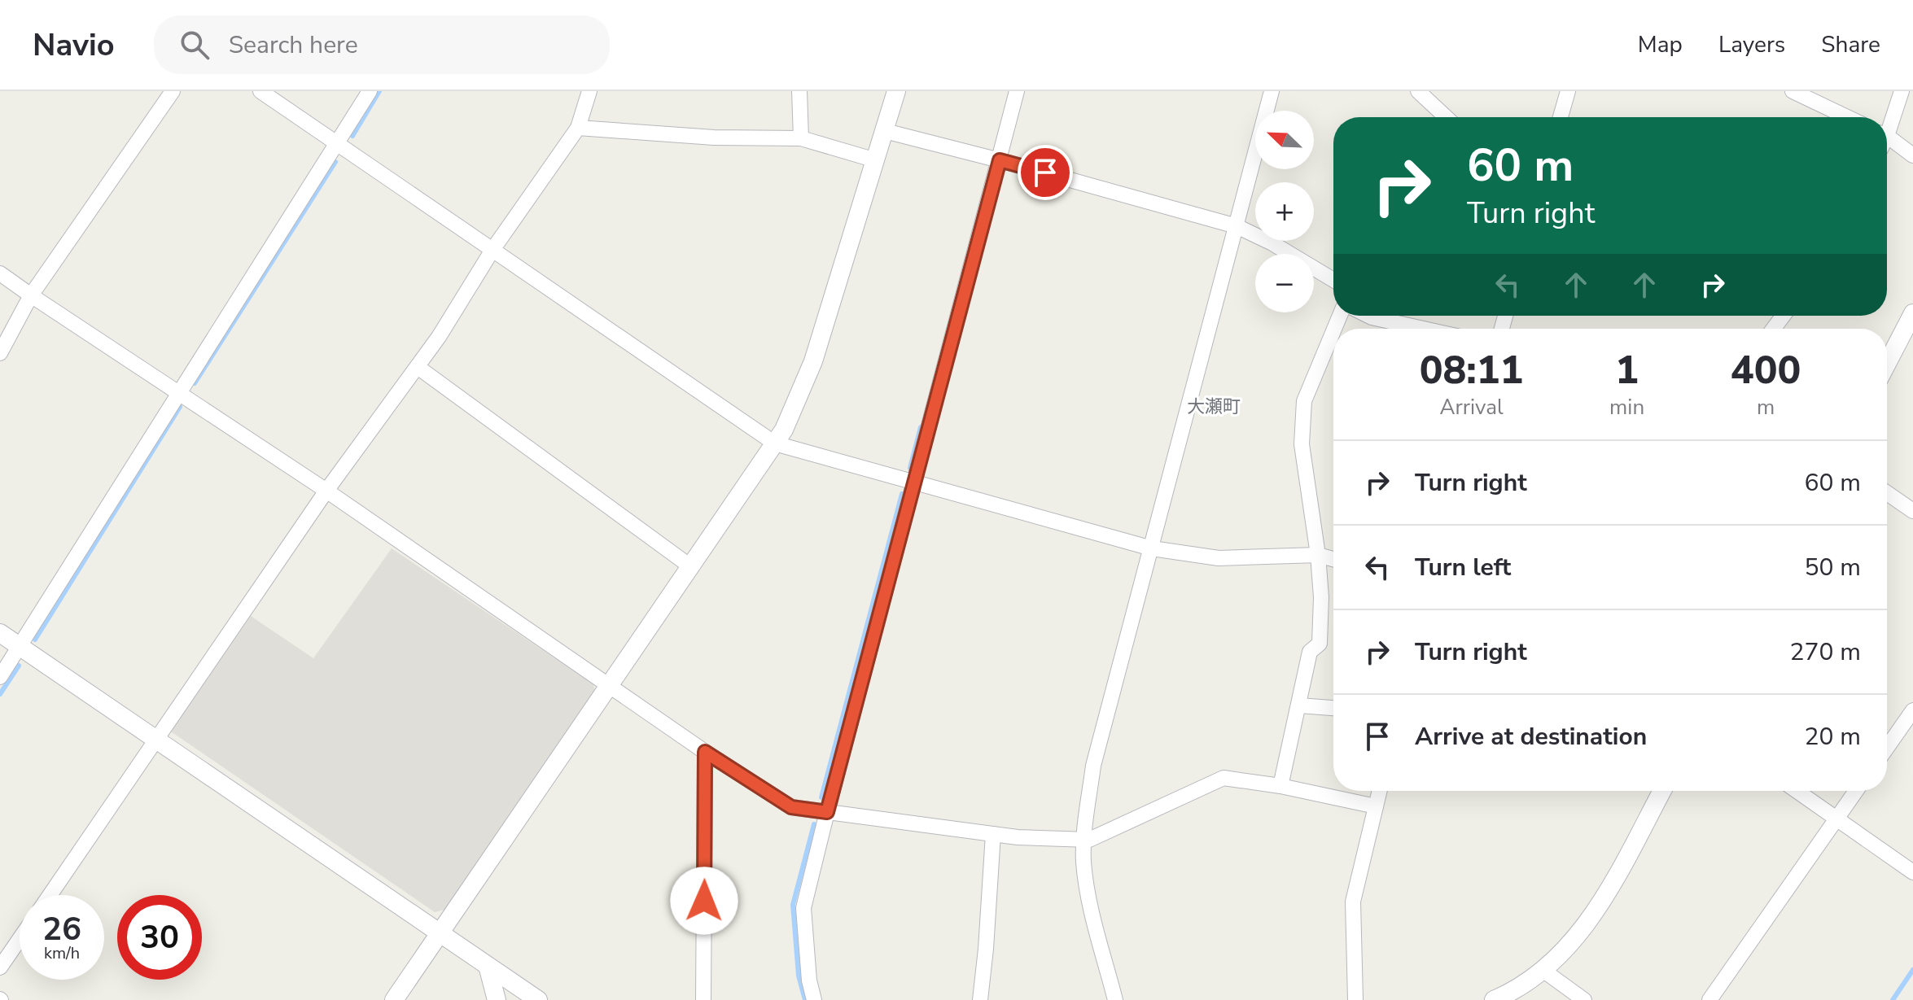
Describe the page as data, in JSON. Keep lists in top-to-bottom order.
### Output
{
  "districts": ["大瀬町"],
  "north": "top left",
  "page": {
    "header": "Navio",
    "search": "Search here",
    "nav": ["Map", "Layers", "Share"],
    "map_buttons": ["+", "−"],
    "turn": ["60 m", "Turn right"],
    "eta": [
      "08:11",
      "Arrival",
      "1",
      "min",
      "400",
      "m"
    ],
    "list": [
      {
        "name": "Turn right",
        "value": "60 m"
      },
      {
        "name": "Turn left",
        "value": "50 m"
      },
      {
        "name": "Turn right",
        "value": "270 m"
      },
      {
        "name": "Arrive at destination",
        "value": "20 m"
      }
    ],
    "speed": "26 km/h",
    "limit": "30"
  }
}
